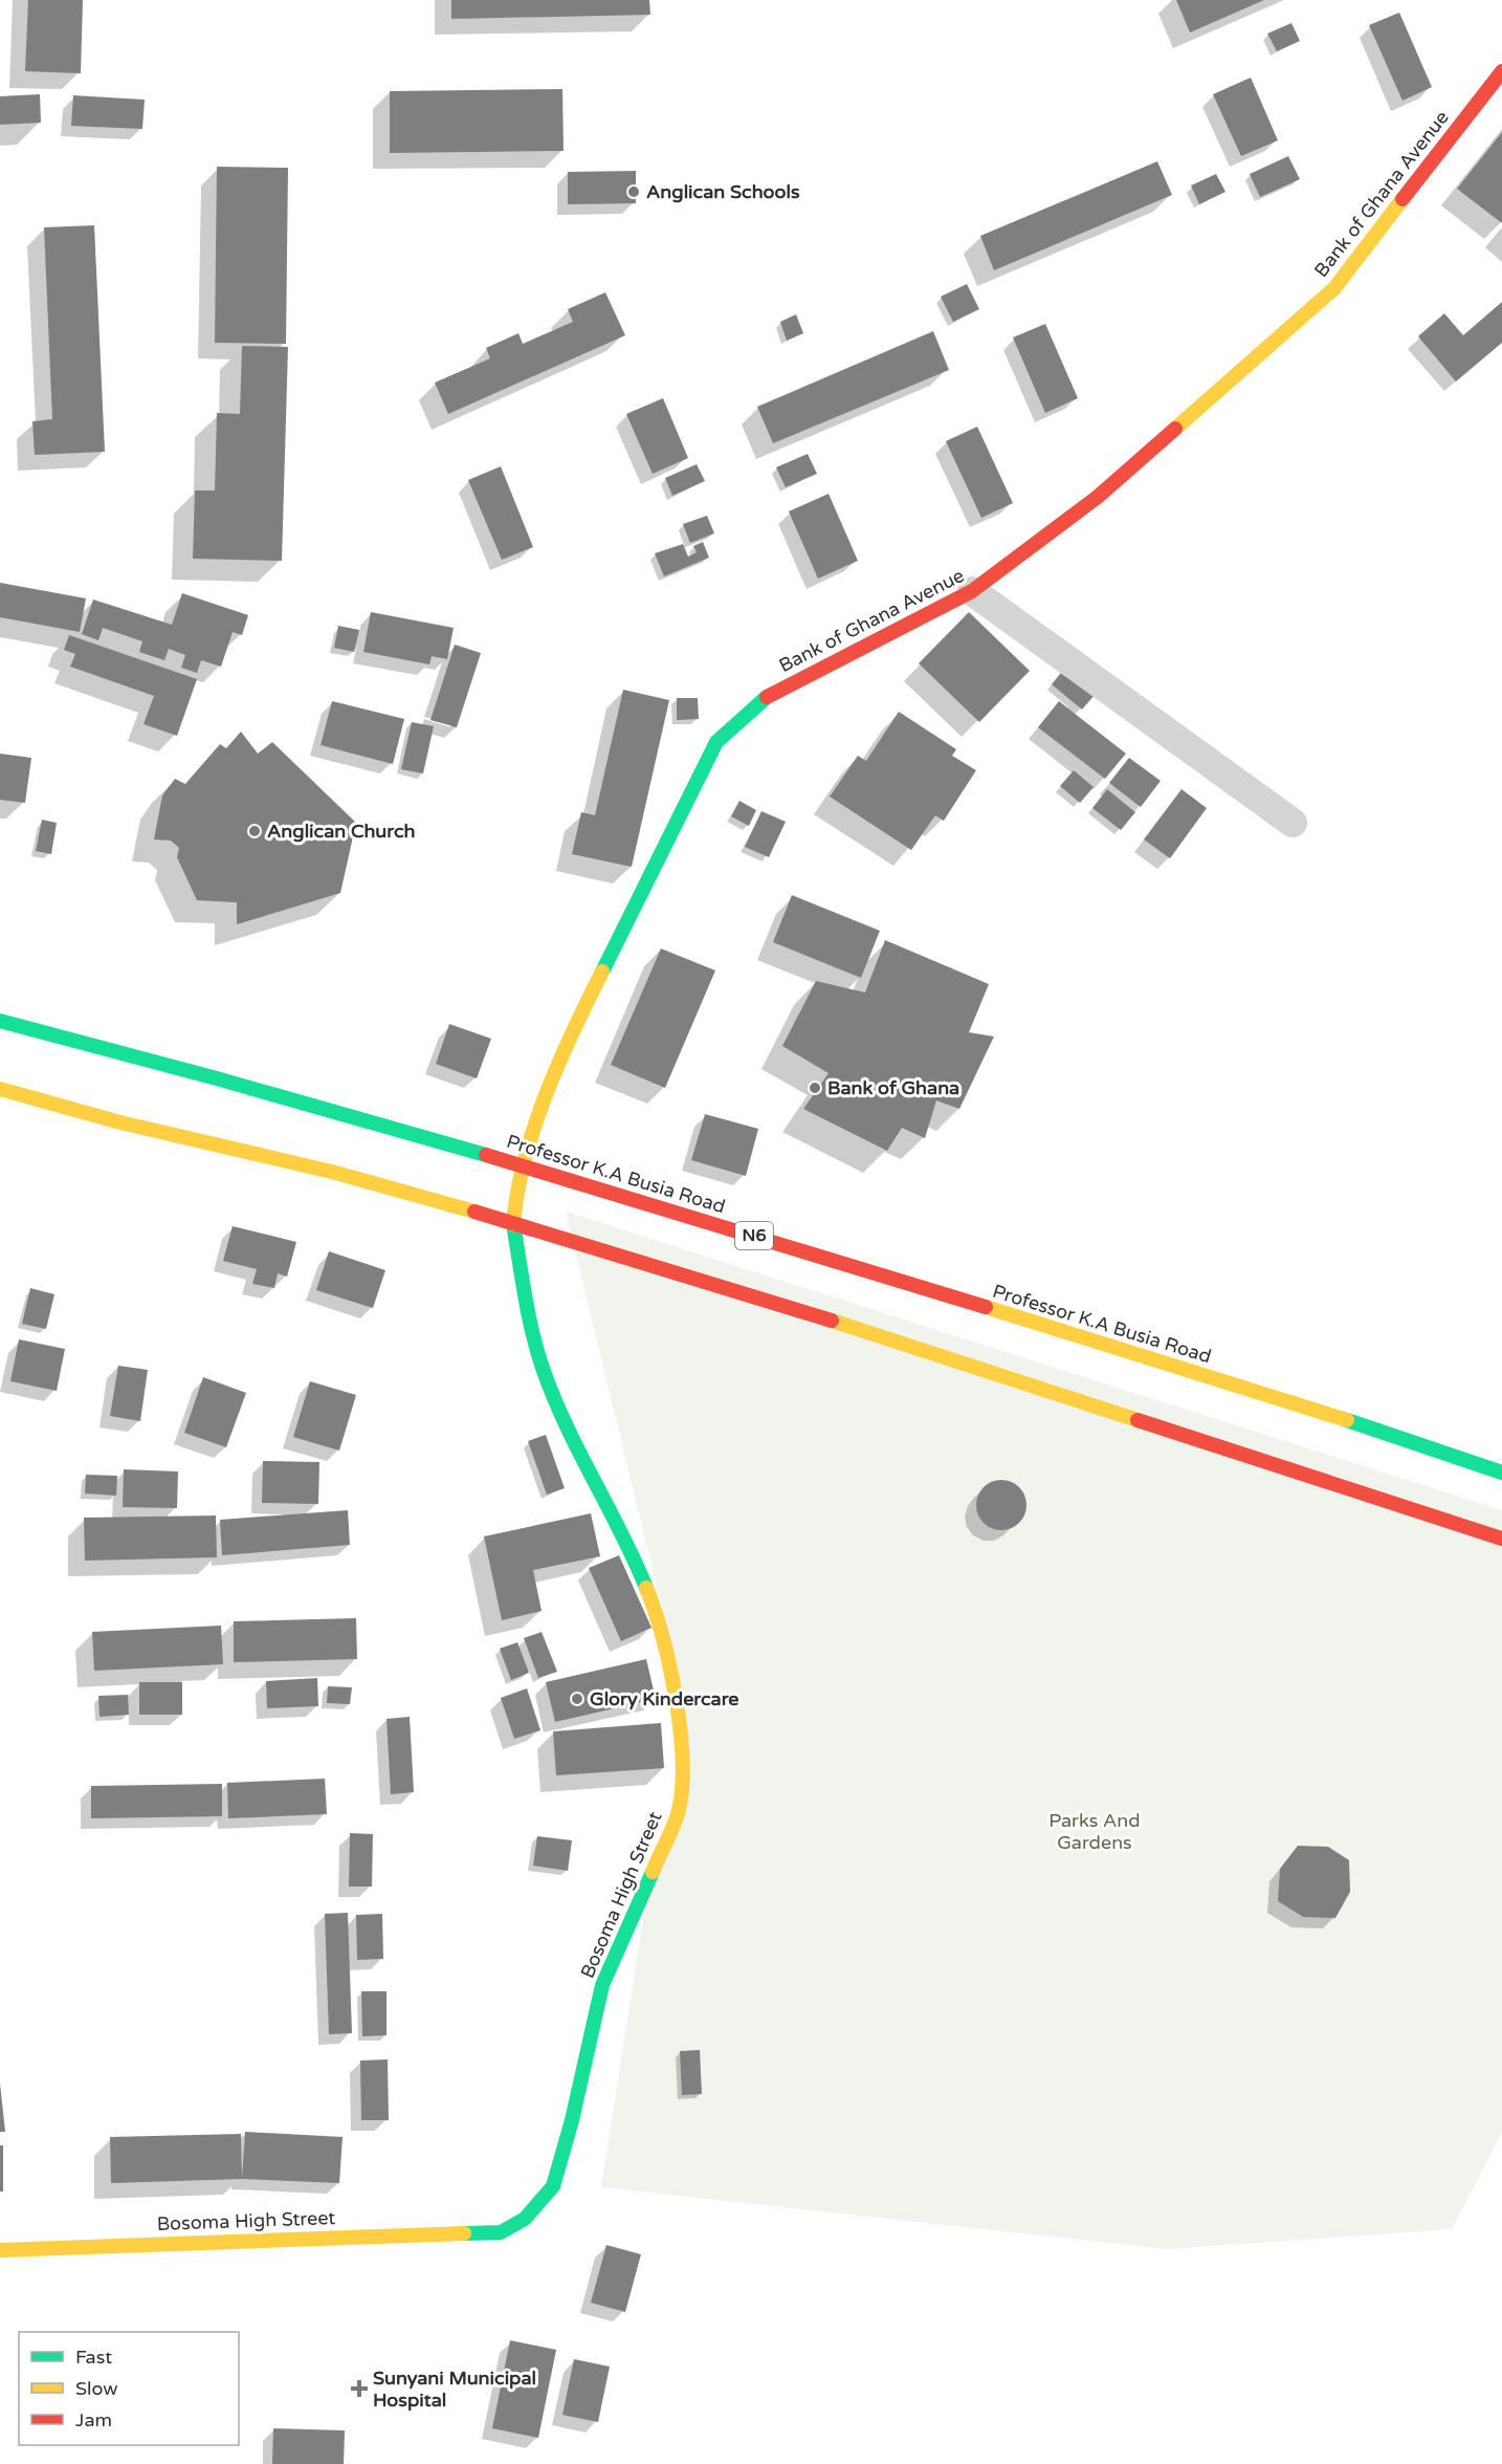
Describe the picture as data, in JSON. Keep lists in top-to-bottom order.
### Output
{
  "streets": {
    "street": [
      "Bank of Ghana Avenue",
      "Professor K.A Busia Road",
      "N6",
      "Bosoma High Street"
    ]
  },
  "crossings": [
    ["Bank of Ghana Avenue", "Professor K.A Busia Road"],
    ["Bank of Ghana Avenue", "Bosoma High Street"]
  ],
  "parks": ["Parks And Gardens"],
  "places": {
    "other": [
      "Anglican Schools",
      "Anglican Church",
      "Bank of Ghana",
      "Glory Kindercare"
    ],
    "health": ["Sunyani Municipal Hospital"]
  },
  "legend": ["Fast", "Slow", "Jam"]
}
